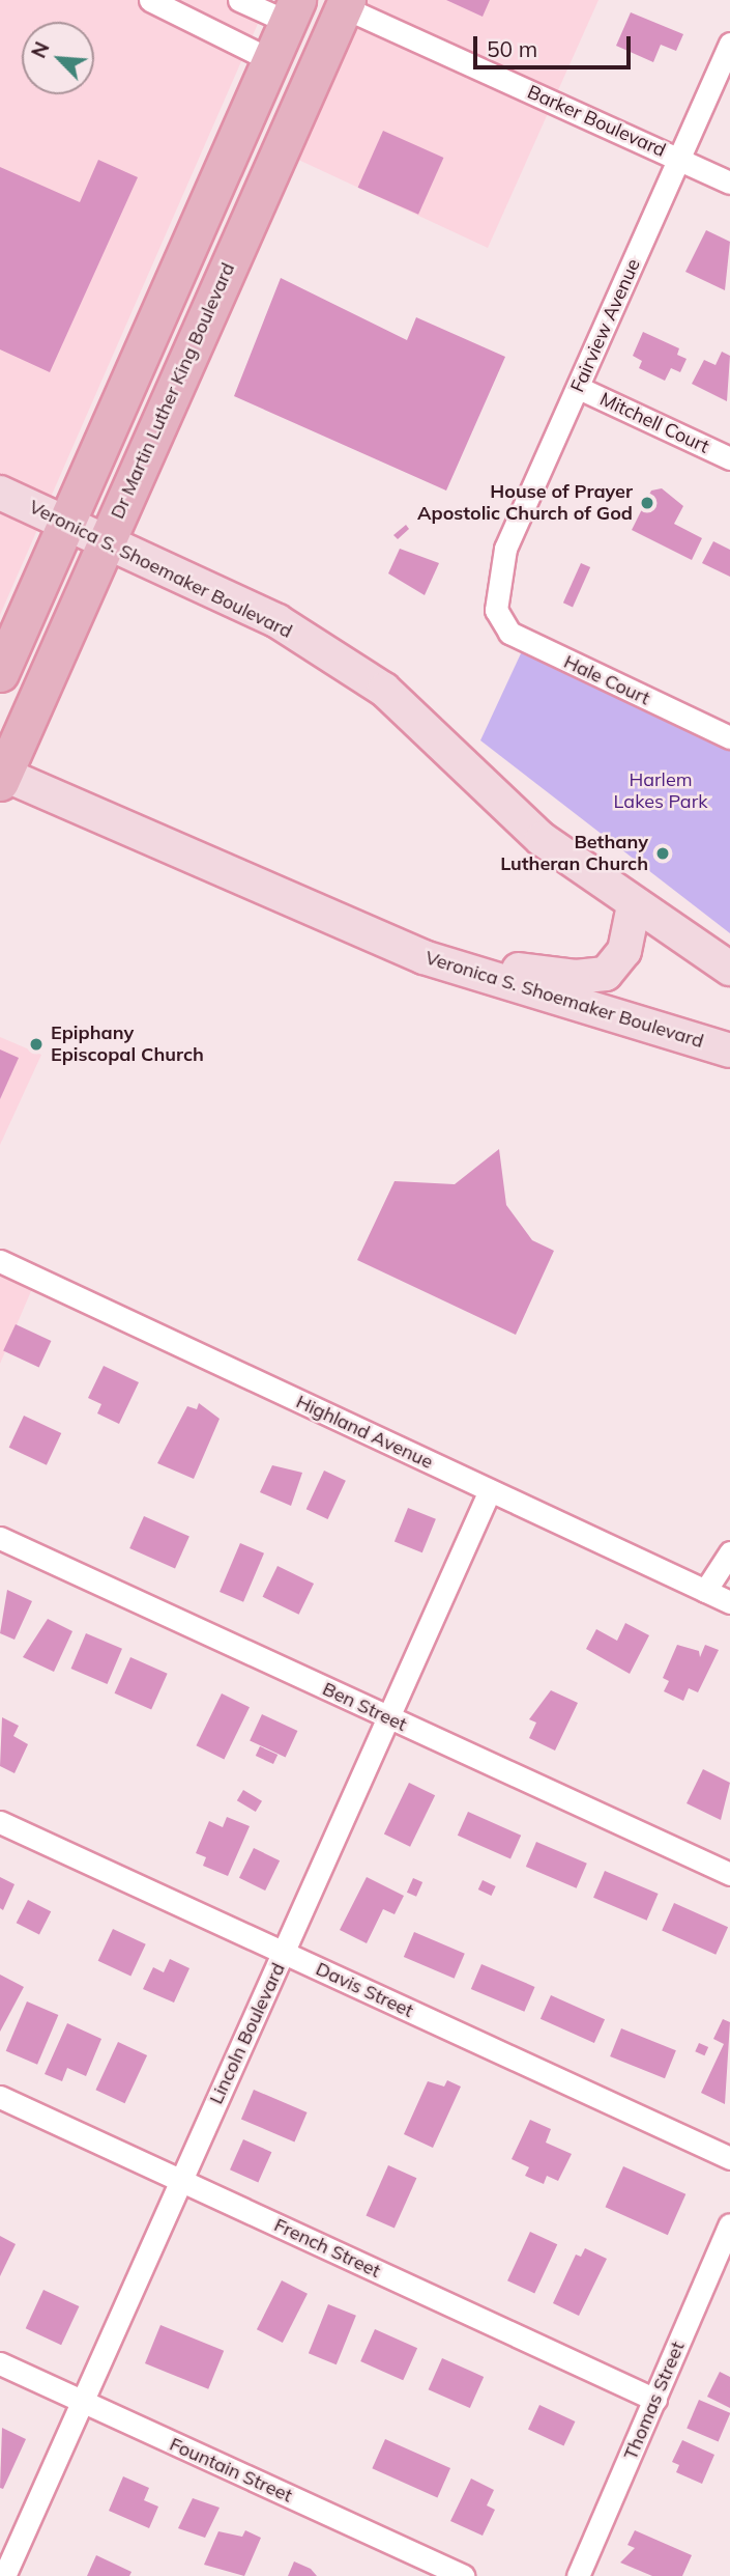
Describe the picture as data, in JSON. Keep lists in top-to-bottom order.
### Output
{
  "streets": {
    "main road": ["Dr Martin Luther King Boulevard"],
    "street": [
      "Barker Boulevard",
      "Fairview Avenue",
      "Mitchell Court",
      "Veronica S. Shoemaker Boulevard",
      "Hale Court",
      "Highland Avenue",
      "Ben Street",
      "Davis Street",
      "Lincoln Boulevard",
      "French Street",
      "Thomas Street",
      "Fountain Street"
    ]
  },
  "crossings": [
    ["Barker Boulevard", "Fairview Avenue"],
    ["Barker Boulevard", "Dr Martin Luther King Boulevard"],
    ["Fairview Avenue", "Mitchell Court"],
    ["Fairview Avenue", "Hale Court"],
    ["Dr Martin Luther King Boulevard", "Veronica S. Shoemaker Boulevard"],
    ["Highland Avenue", "Lincoln Boulevard"],
    ["Ben Street", "Lincoln Boulevard"],
    ["Davis Street", "Lincoln Boulevard"],
    ["Lincoln Boulevard", "French Street"],
    ["Lincoln Boulevard", "Fountain Street"],
    ["French Street", "Thomas Street"]
  ],
  "parks": ["Harlem Lakes Park"],
  "places": ["House of Prayer Apostolic Church of God", "Bethany Lutheran Church", "Epiphany Episcopal Church"],
  "scale_bar": "50 m",
  "north": "top left"
}
